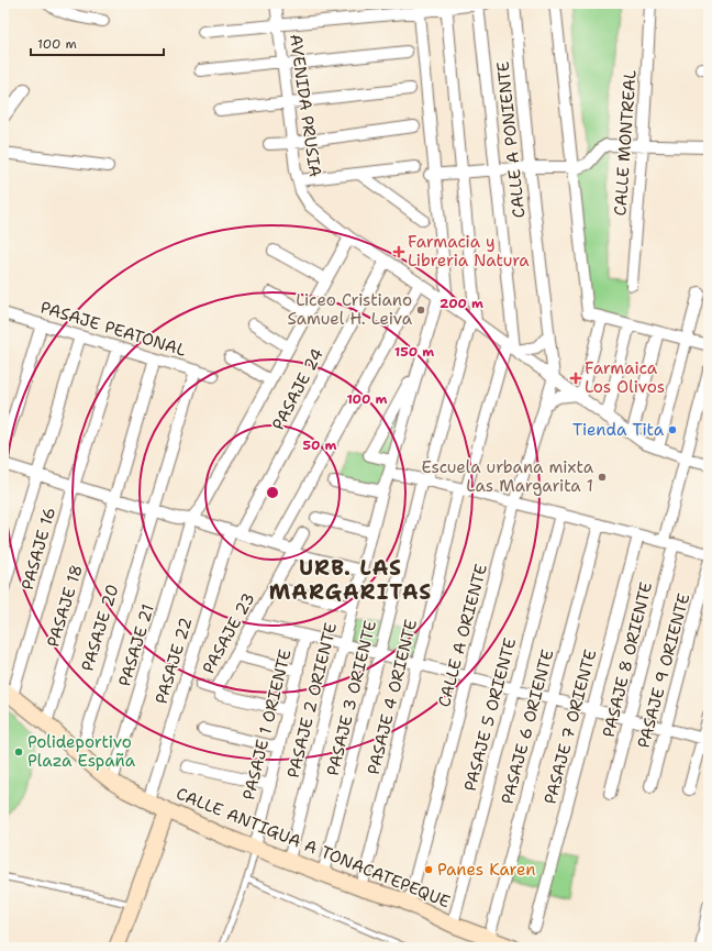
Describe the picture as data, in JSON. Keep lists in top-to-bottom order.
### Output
{
  "streets": {
    "street": [
      "AVENIDA PRUSIA",
      "CALLE A PONIENTE",
      "CALLE MONTREAL",
      "PASAJE PEATONAL",
      "PASAJE 24",
      "PASAJE 16",
      "PASAJE 18",
      "PASAJE 20",
      "PASAJE 23",
      "CALLE A ORIENTE",
      "PASAJE 21",
      "PASAJE 8 ORIENTE",
      "PASAJE 22",
      "PASAJE 9 ORIENTE",
      "PASAJE 4 ORIENTE",
      "PASAJE 3 ORIENTE",
      "PASAJE 2 ORIENTE",
      "PASAJE 5 ORIENTE",
      "PASAJE 1 ORIENTE",
      "PASAJE 6 ORIENTE",
      "PASAJE 7 ORIENTE",
      "CALLE ANTIGUA A TONACATEPEQUE"
    ]
  },
  "crossings": [
    ["AVENIDA PRUSIA", "CALLE A PONIENTE"],
    ["AVENIDA PRUSIA", "PASAJE 24"],
    ["AVENIDA PRUSIA", "CALLE A ORIENTE"],
    ["AVENIDA PRUSIA", "PASAJE 21"],
    ["AVENIDA PRUSIA", "PASAJE 8 ORIENTE"],
    ["AVENIDA PRUSIA", "PASAJE 4 ORIENTE"],
    ["AVENIDA PRUSIA", "PASAJE 3 ORIENTE"],
    ["AVENIDA PRUSIA", "PASAJE 2 ORIENTE"],
    ["CALLE A PONIENTE", "CALLE A ORIENTE"],
    ["PASAJE PEATONAL", "PASAJE 16"],
    ["PASAJE PEATONAL", "PASAJE 18"],
    ["PASAJE PEATONAL", "PASAJE 20"],
    ["PASAJE 24", "PASAJE 22"],
    ["PASAJE 16", "CALLE ANTIGUA A TONACATEPEQUE"],
    ["PASAJE 18", "CALLE ANTIGUA A TONACATEPEQUE"],
    ["PASAJE 20", "CALLE ANTIGUA A TONACATEPEQUE"],
    ["CALLE A ORIENTE", "CALLE ANTIGUA A TONACATEPEQUE"],
    ["PASAJE 21", "CALLE ANTIGUA A TONACATEPEQUE"],
    ["PASAJE 22", "CALLE ANTIGUA A TONACATEPEQUE"],
    ["PASAJE 4 ORIENTE", "CALLE ANTIGUA A TONACATEPEQUE"],
    ["PASAJE 3 ORIENTE", "CALLE ANTIGUA A TONACATEPEQUE"],
    ["PASAJE 2 ORIENTE", "CALLE ANTIGUA A TONACATEPEQUE"],
    ["PASAJE 5 ORIENTE", "CALLE ANTIGUA A TONACATEPEQUE"],
    ["PASAJE 1 ORIENTE", "CALLE ANTIGUA A TONACATEPEQUE"],
    ["PASAJE 6 ORIENTE", "CALLE ANTIGUA A TONACATEPEQUE"]
  ],
  "districts": ["URB. LAS MARGARITAS"],
  "places": {
    "health": ["Farmacia y Libreria Natura", "Farmaica Los Olivos"],
    "other": [
      "Liceo Cristiano Samuel H. Leiva",
      "Tienda Tita",
      "Escuela urbana mixta Las Margarita 1",
      "Polideportivo Plaza España",
      "Panes Karen"
    ]
  },
  "scale_bar": "100 m",
  "rings": [
    "200 m",
    "150 m",
    "100 m",
    "50 m"
  ]
}
